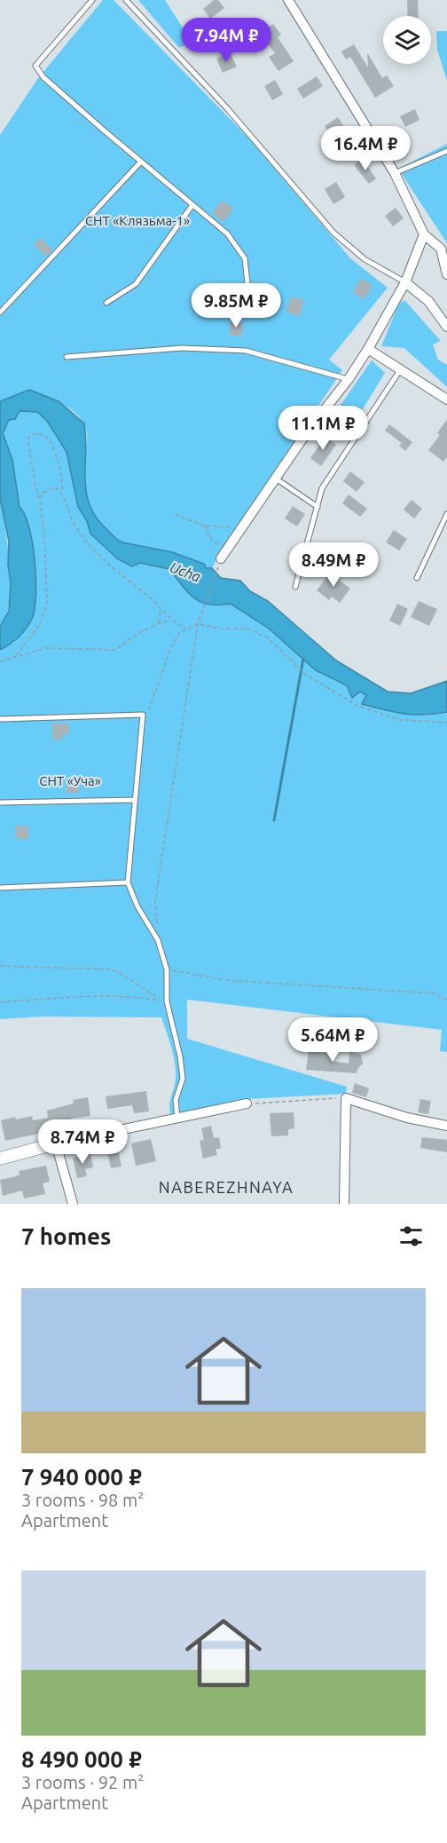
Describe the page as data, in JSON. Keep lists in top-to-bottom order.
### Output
{
  "districts": ["NABEREZHNAYA"],
  "water": ["Ucha"],
  "parks": ["СНТ «Клязьма-1»", "СНТ «Уча»"],
  "page": {
    "price": [
      "7.94M ₽",
      "16.4M ₽",
      "9.85M ₽",
      "11.1M ₽",
      "8.49M ₽",
      "5.64M ₽",
      "8.74M ₽"
    ],
    "heading": "7 homes",
    "list": [
      {
        "name": "7 940 000 ₽",
        "note": "3 rooms · 98 m² · Apartment"
      },
      {
        "name": "8 490 000 ₽",
        "note": "3 rooms · 92 m² · Apartment"
      }
    ]
  }
}
